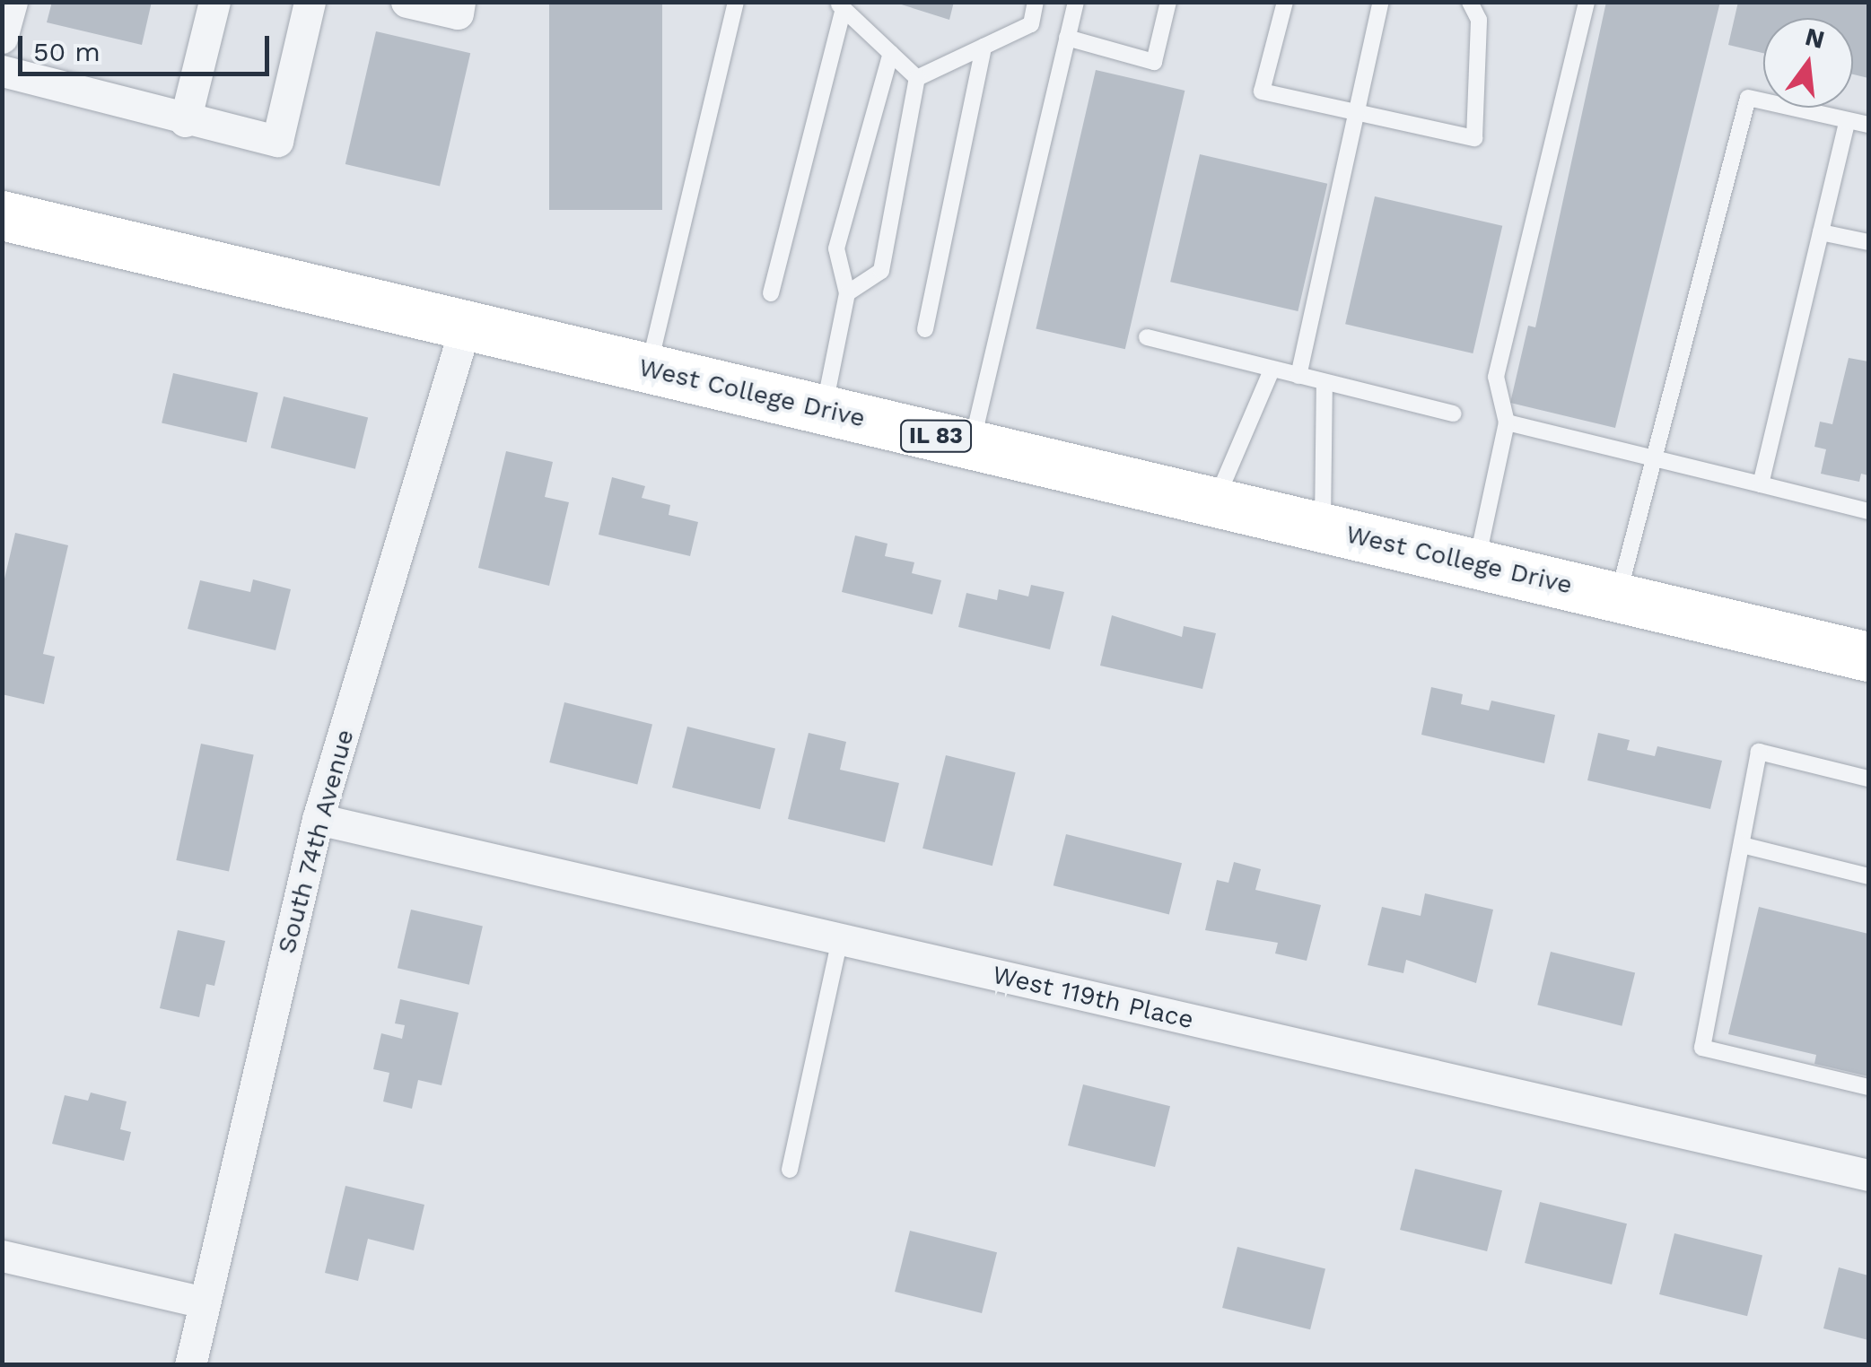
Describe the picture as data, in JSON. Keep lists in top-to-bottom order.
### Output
{
  "streets": {
    "main road": ["West College Drive", "IL 83"],
    "street": ["South 74th Avenue", "West 119th Place"]
  },
  "crossings": [
    ["West College Drive", "South 74th Avenue"],
    ["South 74th Avenue", "West 119th Place"]
  ],
  "scale_bar": "50 m",
  "north": "top"
}
